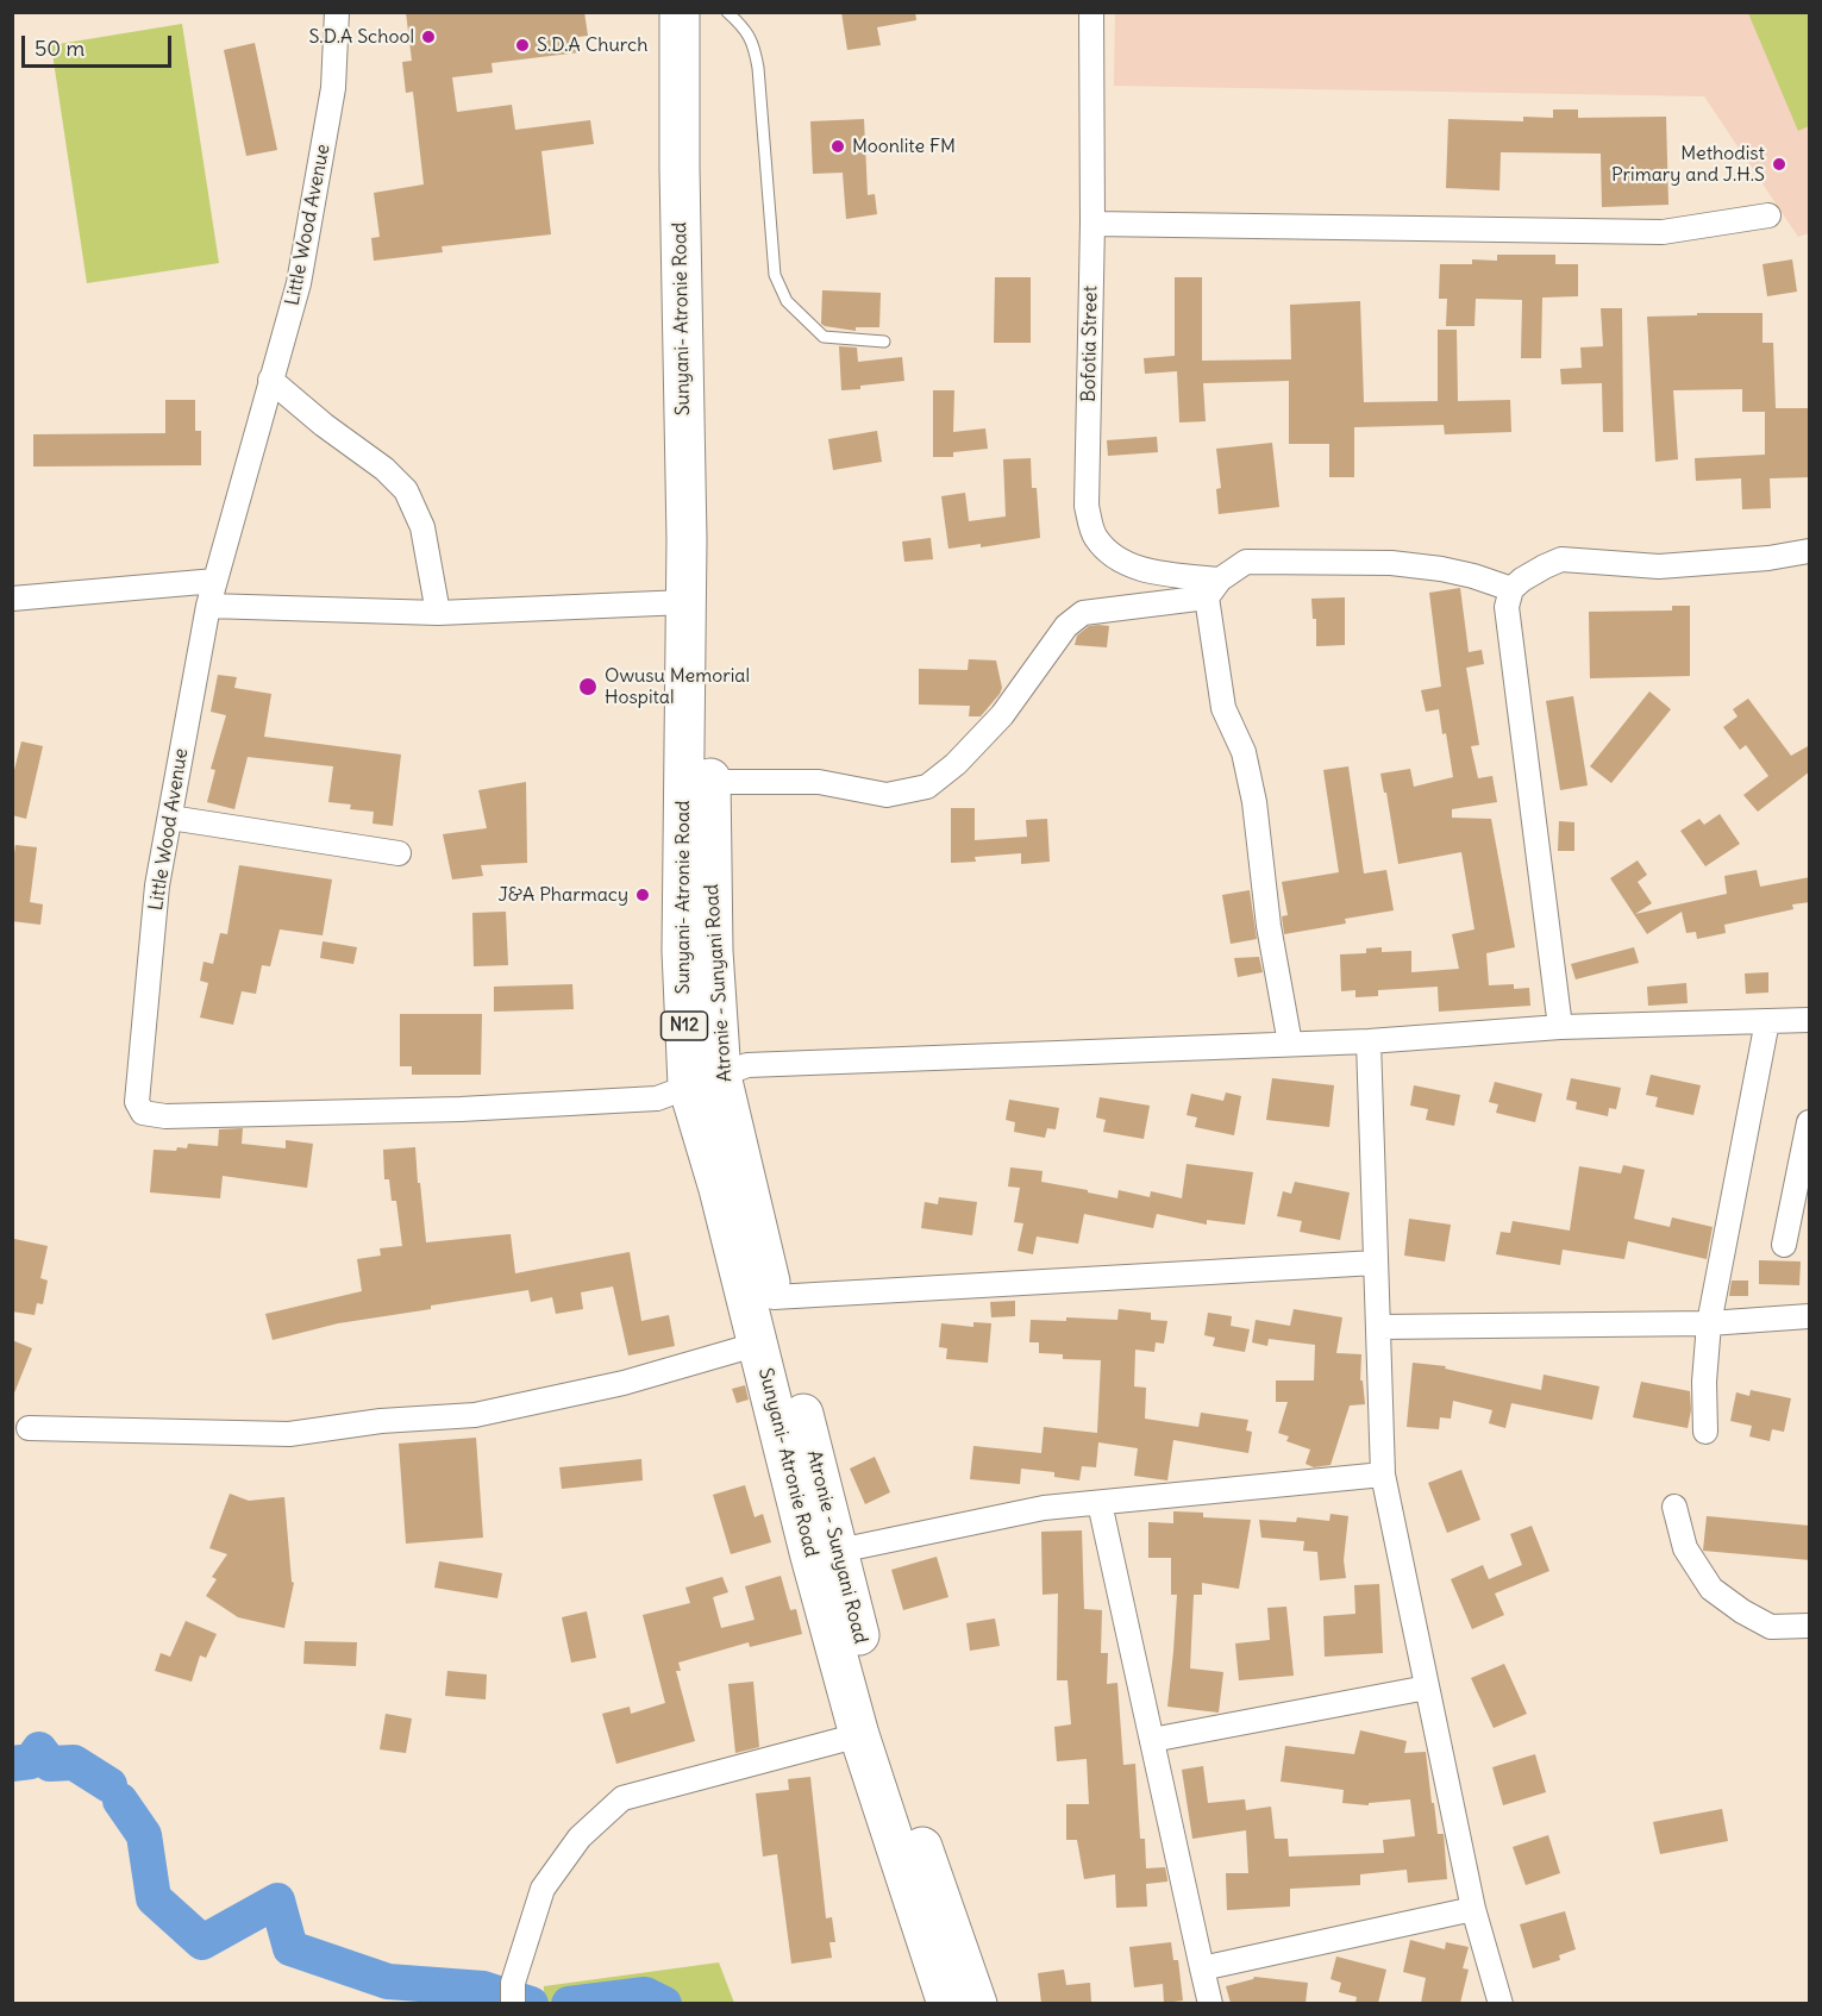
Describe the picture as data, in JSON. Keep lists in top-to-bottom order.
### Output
{
  "streets": {
    "highway": ["Sunyani- Atronie Road", "Atronie - Sunyani Road", "N12"],
    "street": ["Little Wood Avenue", "Bofotia Street"]
  },
  "crossings": [
    ["Little Wood Avenue", "Sunyani- Atronie Road"],
    ["Little Wood Avenue", "Atronie - Sunyani Road"],
    ["Sunyani- Atronie Road", "Atronie - Sunyani Road"]
  ],
  "places": [
    "S.D.A School",
    "S.D.A Church",
    "Moonlite FM",
    "Methodist Primary and J.H.S",
    "Owusu Memorial Hospital",
    "J&A Pharmacy"
  ],
  "scale_bar": "50 m"
}
